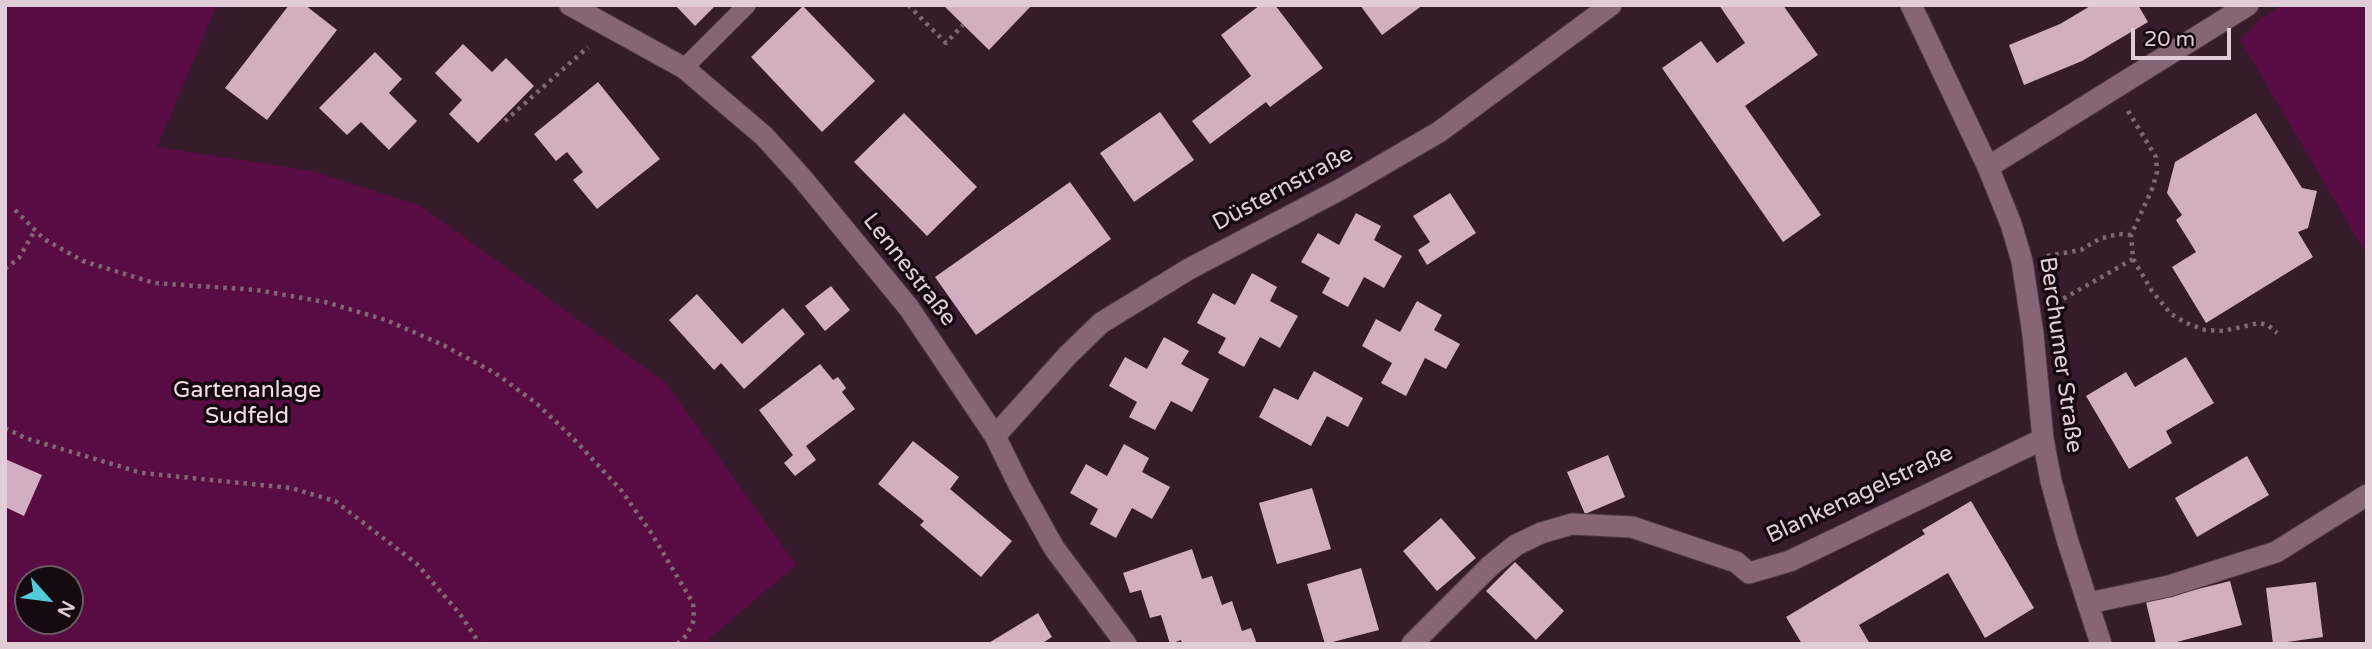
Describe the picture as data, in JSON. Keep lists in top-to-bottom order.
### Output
{
  "streets": {
    "street": [
      "Düsternstraße",
      "Lennestraße",
      "Berchumer Straße",
      "Blankenagelstraße"
    ]
  },
  "crossings": [
    ["Düsternstraße", "Lennestraße"],
    ["Berchumer Straße", "Blankenagelstraße"]
  ],
  "parks": ["Gartenanlage Sudfeld"],
  "scale_bar": "20 m",
  "north": "bottom right"
}
